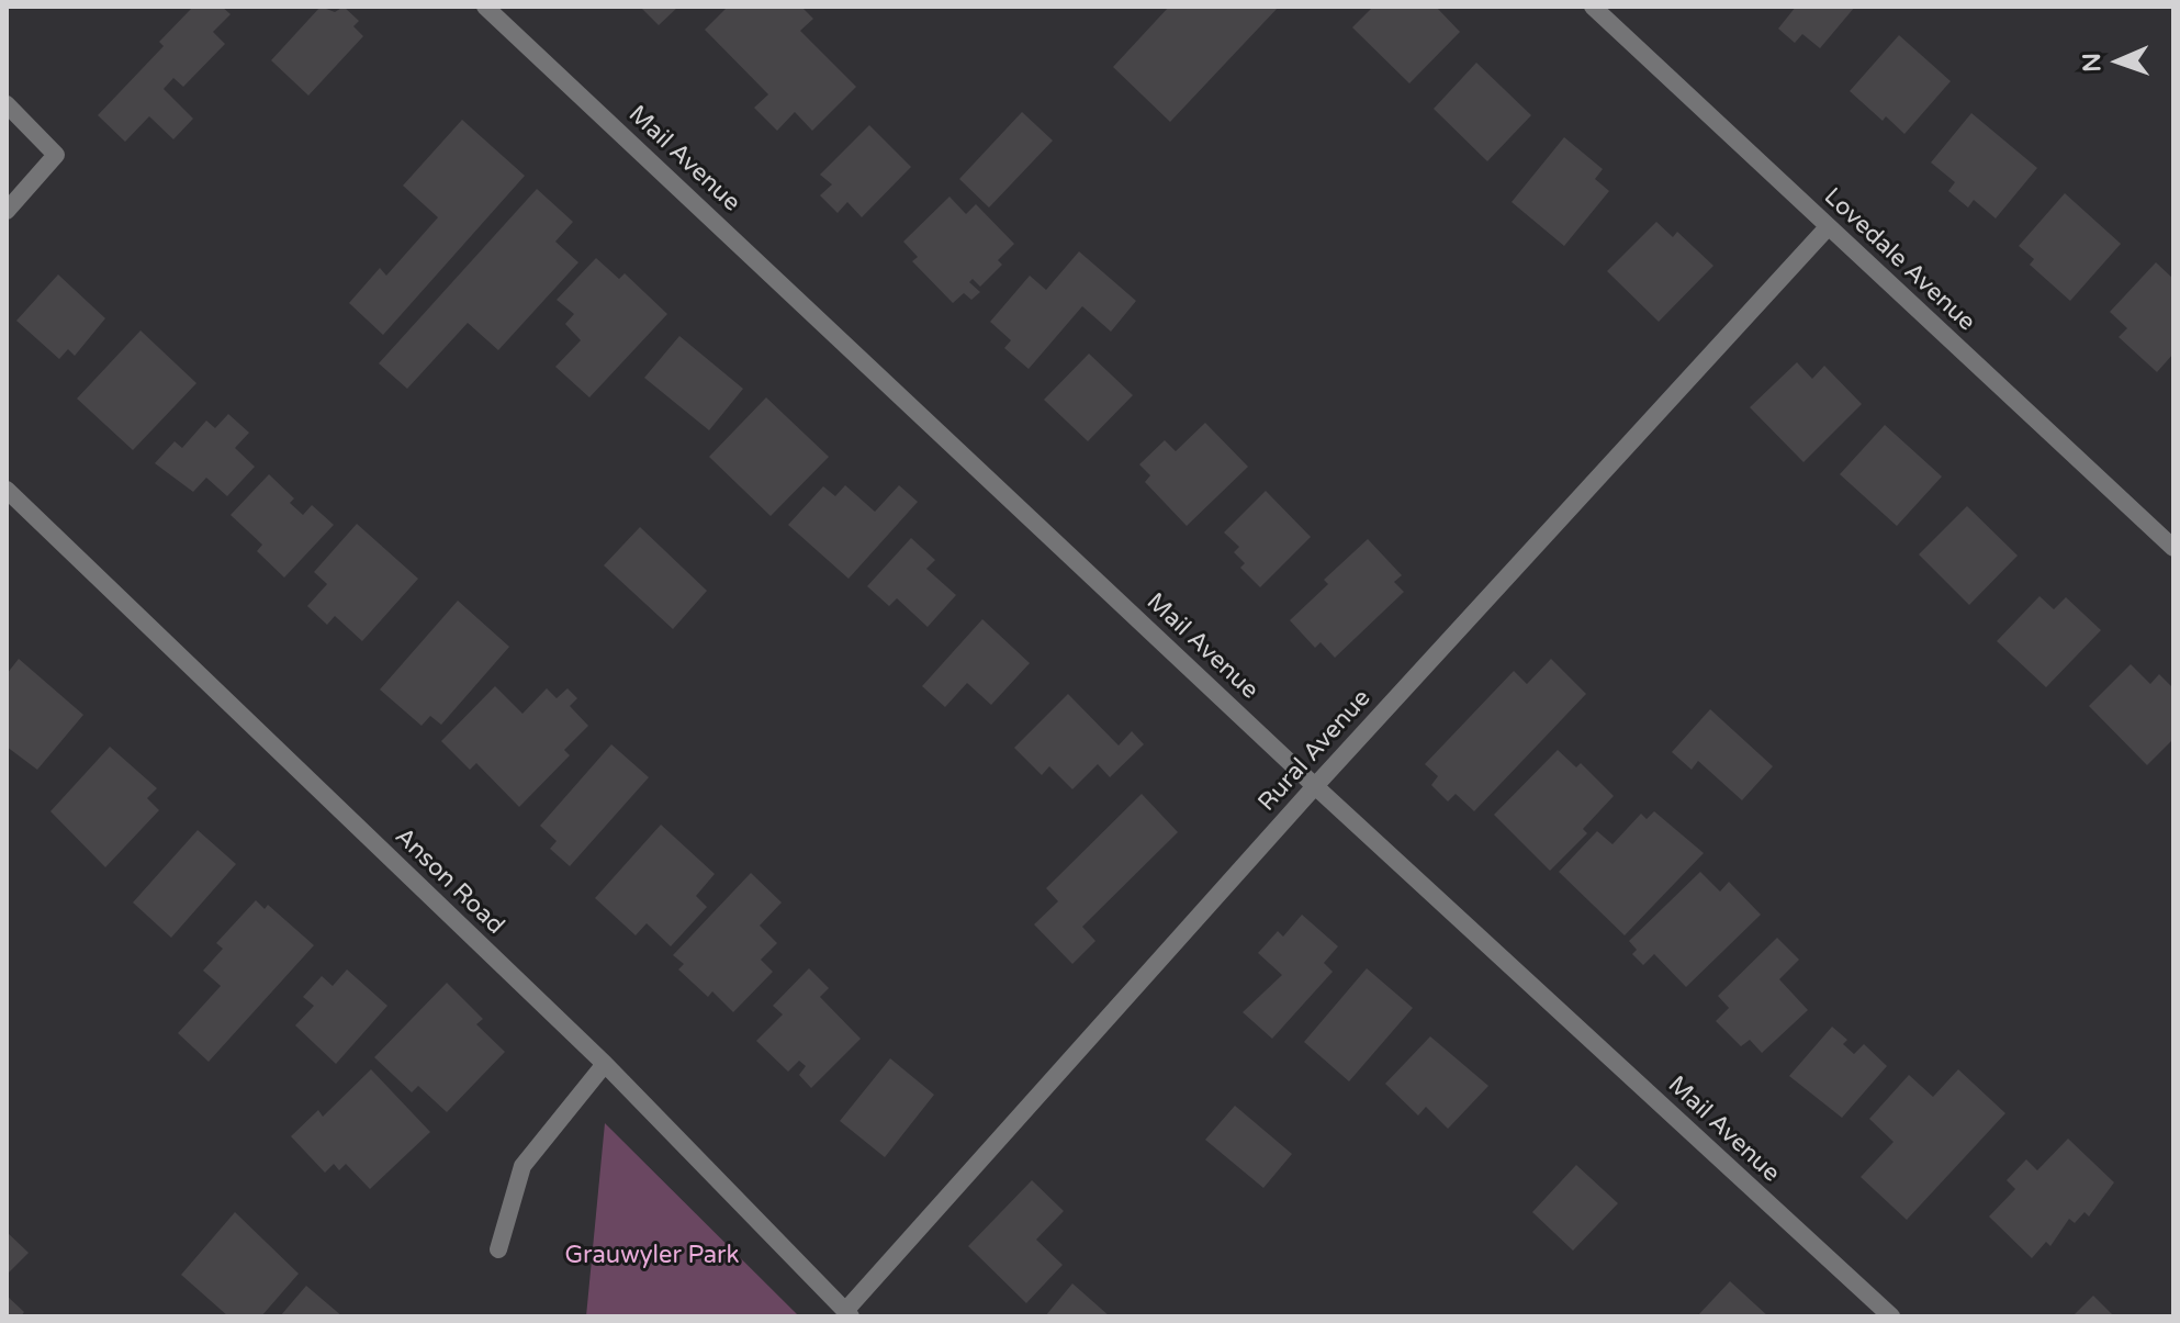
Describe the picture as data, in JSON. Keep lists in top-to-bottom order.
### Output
{
  "streets": {
    "street": [
      "Mail Avenue",
      "Lovedale Avenue",
      "Rural Avenue",
      "Anson Road"
    ]
  },
  "crossings": [
    ["Mail Avenue", "Rural Avenue"],
    ["Lovedale Avenue", "Rural Avenue"],
    ["Rural Avenue", "Anson Road"]
  ],
  "parks": ["Grauwyler Park"],
  "north": "left"
}
